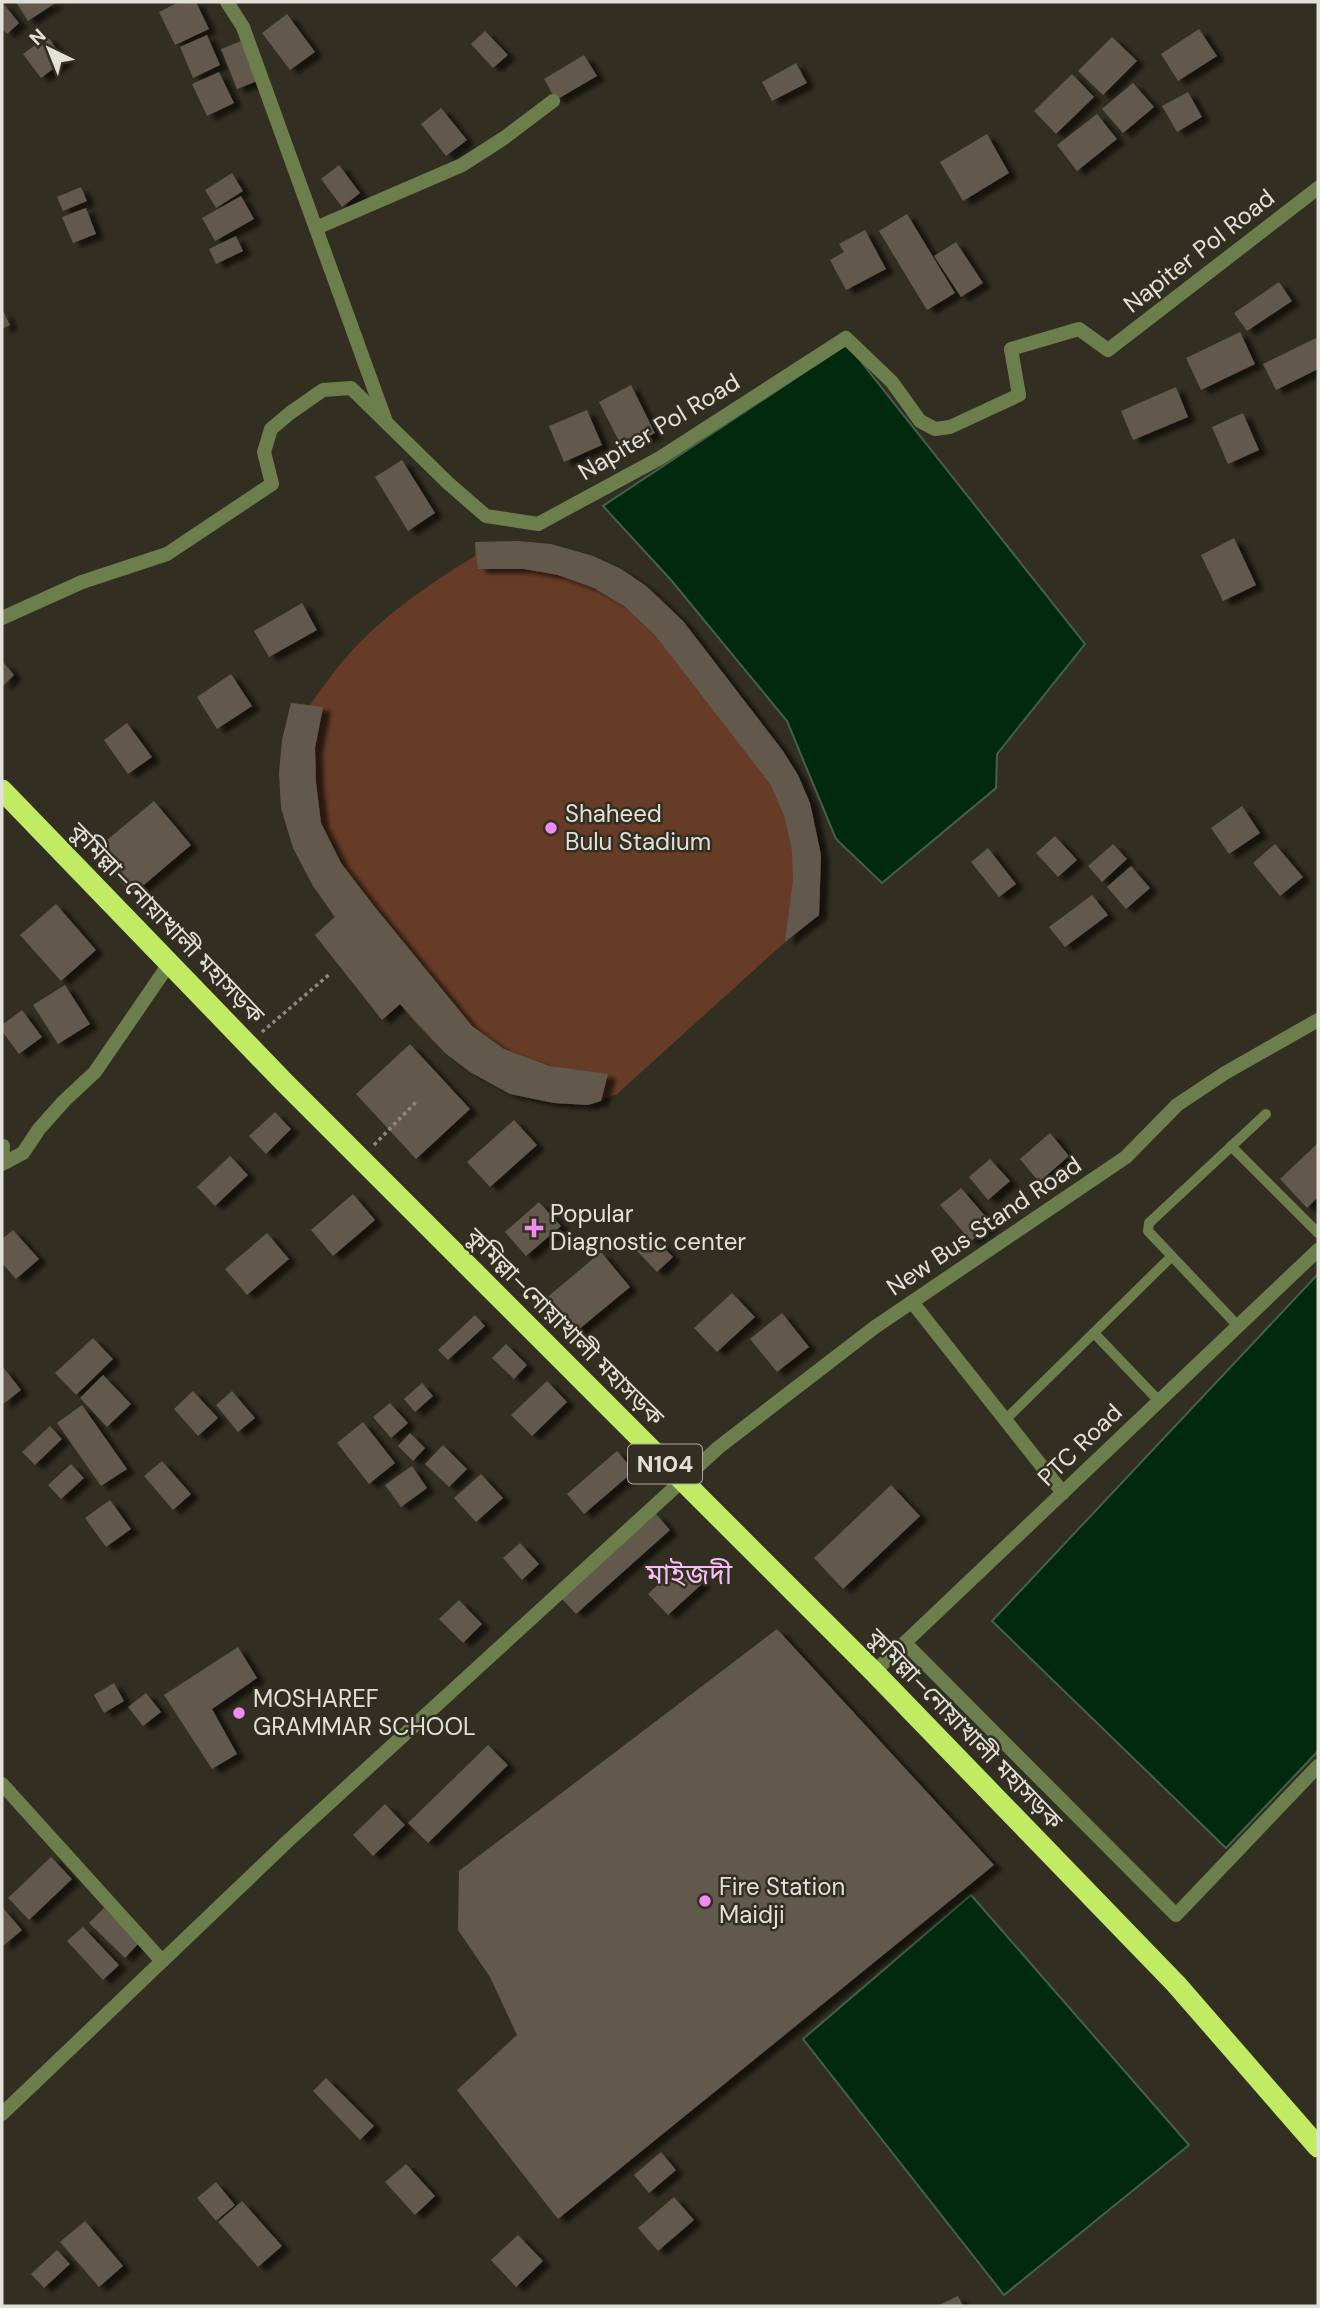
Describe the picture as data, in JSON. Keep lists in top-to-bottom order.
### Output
{
  "streets": {
    "highway": ["কুমিল্লা–নোয়াখালী মহাসড়ক", "N104"],
    "street": ["Napiter Pol Road", "New Bus Stand Road", "PTC Road"]
  },
  "crossings": [
    ["কুমিল্লা–নোয়াখালী মহাসড়ক", "New Bus Stand Road"],
    ["কুমিল্লা–নোয়াখালী মহাসড়ক", "PTC Road"]
  ],
  "districts": ["মাইজদী"],
  "places": {
    "other": ["Shaheed Bulu Stadium", "MOSHAREF GRAMMAR SCHOOL", "Fire Station Maidji"],
    "health": ["Popular Diagnostic center"]
  },
  "north": "top left"
}
